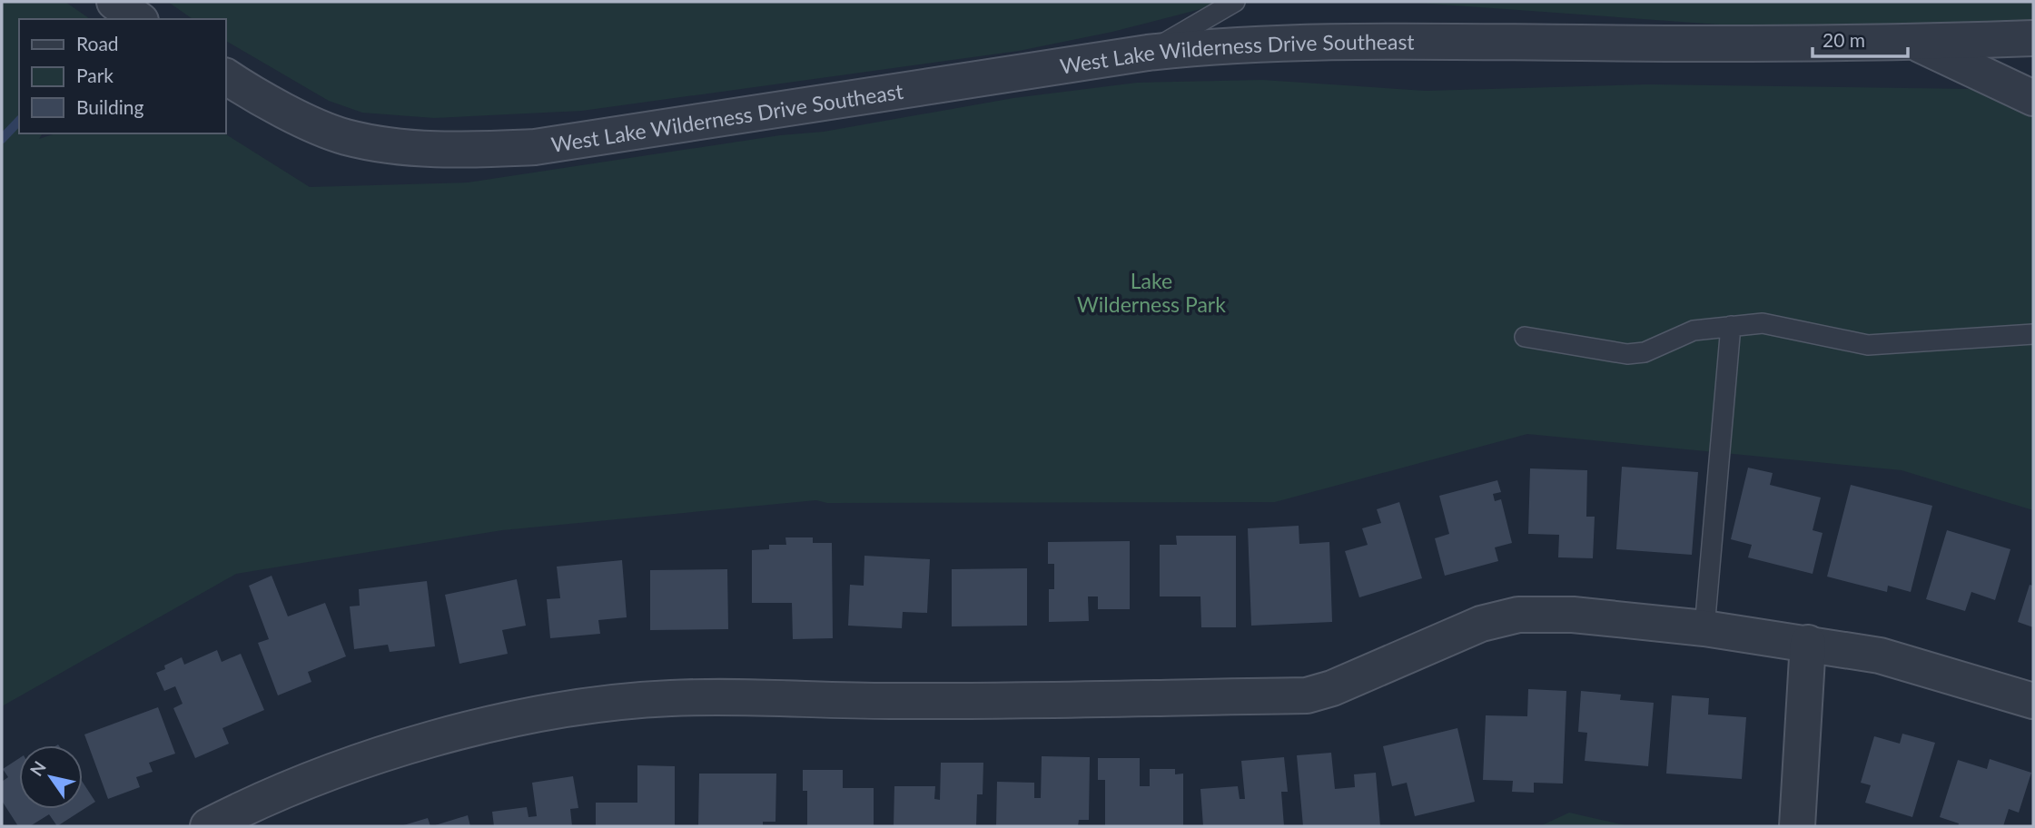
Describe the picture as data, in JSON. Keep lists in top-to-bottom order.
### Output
{
  "streets": {
    "street": ["West Lake Wilderness Drive Southeast"]
  },
  "parks": ["Lake Wilderness Park"],
  "legend": ["Road", "Park", "Building"],
  "scale_bar": "20 m",
  "north": "top left"
}
